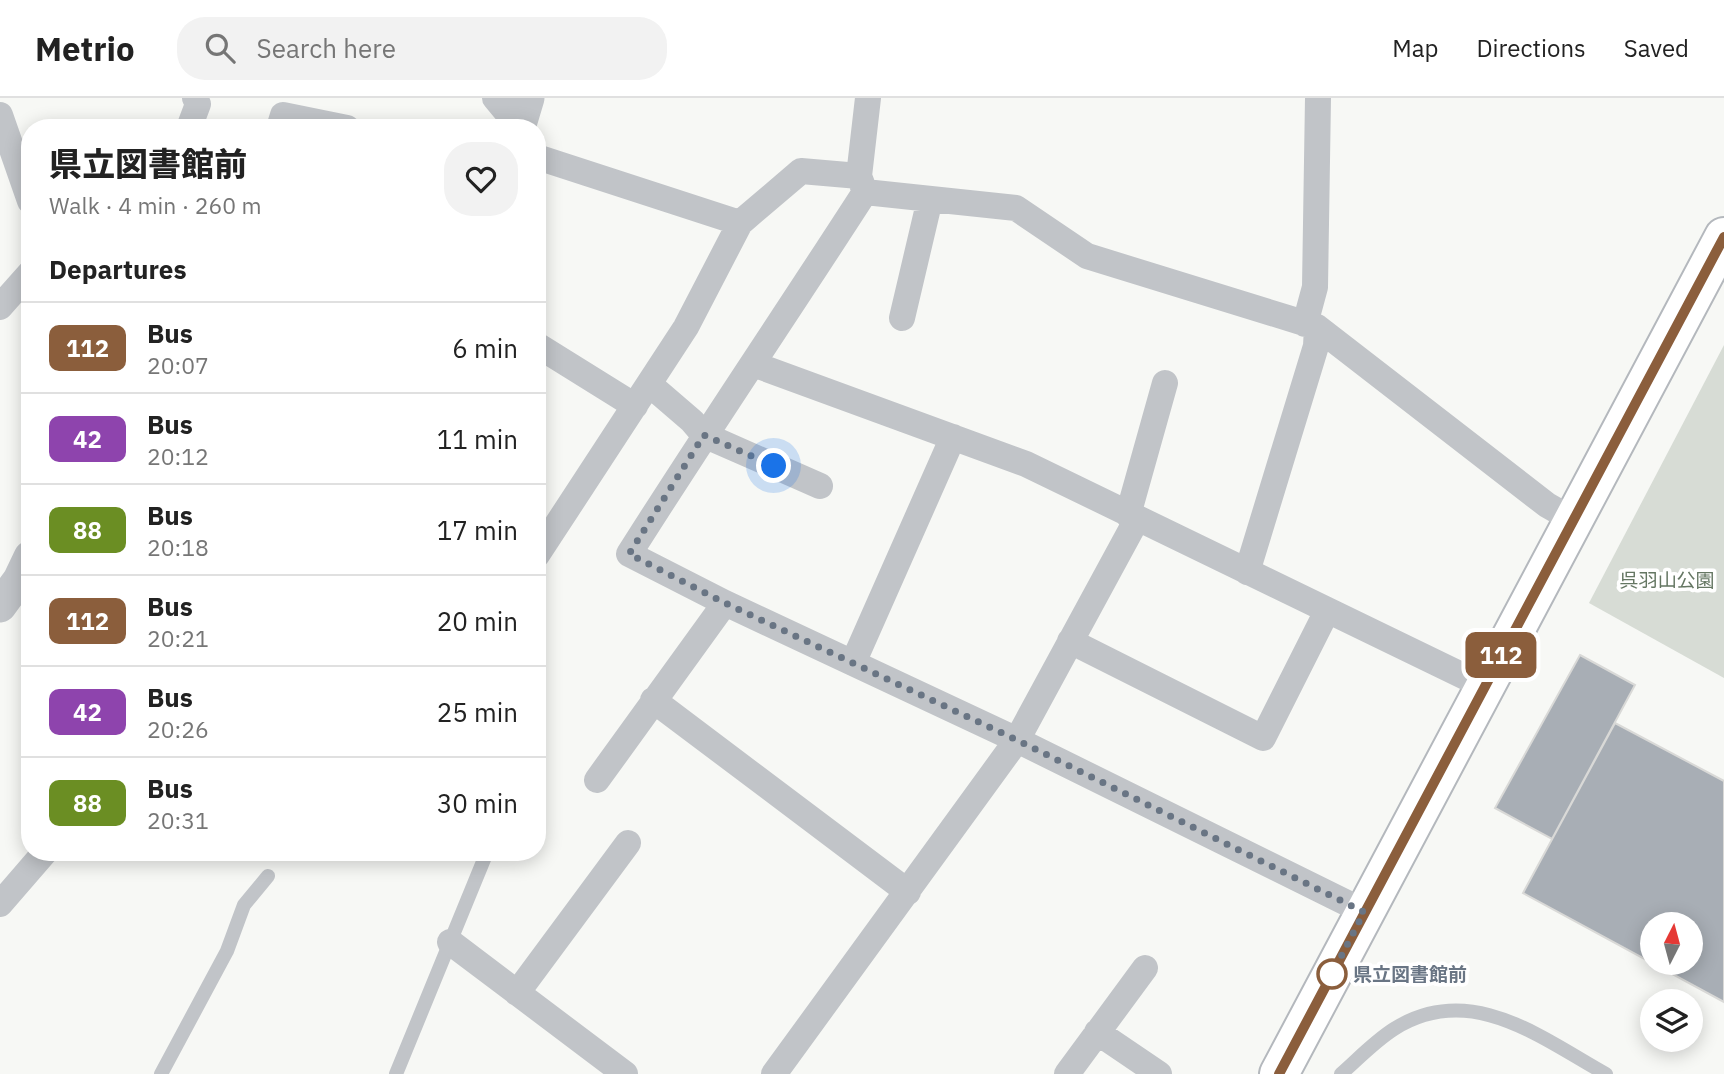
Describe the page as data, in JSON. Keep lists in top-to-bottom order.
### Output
{
  "parks": ["呉羽山公園"],
  "places": ["県立図書館前"],
  "lines": ["bus line 112"],
  "north": "top",
  "page": {
    "header": "Metrio",
    "search": "Search here",
    "nav": ["Map", "Directions", "Saved"],
    "on_map": "112",
    "heading": [
      ["県立図書館前", "Walk · 4 min · 260 m"],
      "Departures"
    ],
    "list": [
      {
        "mark": "112",
        "name": "Bus",
        "note": "20:07",
        "value": "6 min"
      },
      {
        "mark": "42",
        "name": "Bus",
        "note": "20:12",
        "value": "11 min"
      },
      {
        "mark": "88",
        "name": "Bus",
        "note": "20:18",
        "value": "17 min"
      },
      {
        "mark": "112",
        "name": "Bus",
        "note": "20:21",
        "value": "20 min"
      },
      {
        "mark": "42",
        "name": "Bus",
        "note": "20:26",
        "value": "25 min"
      },
      {
        "mark": "88",
        "name": "Bus",
        "note": "20:31",
        "value": "30 min"
      }
    ]
  }
}
